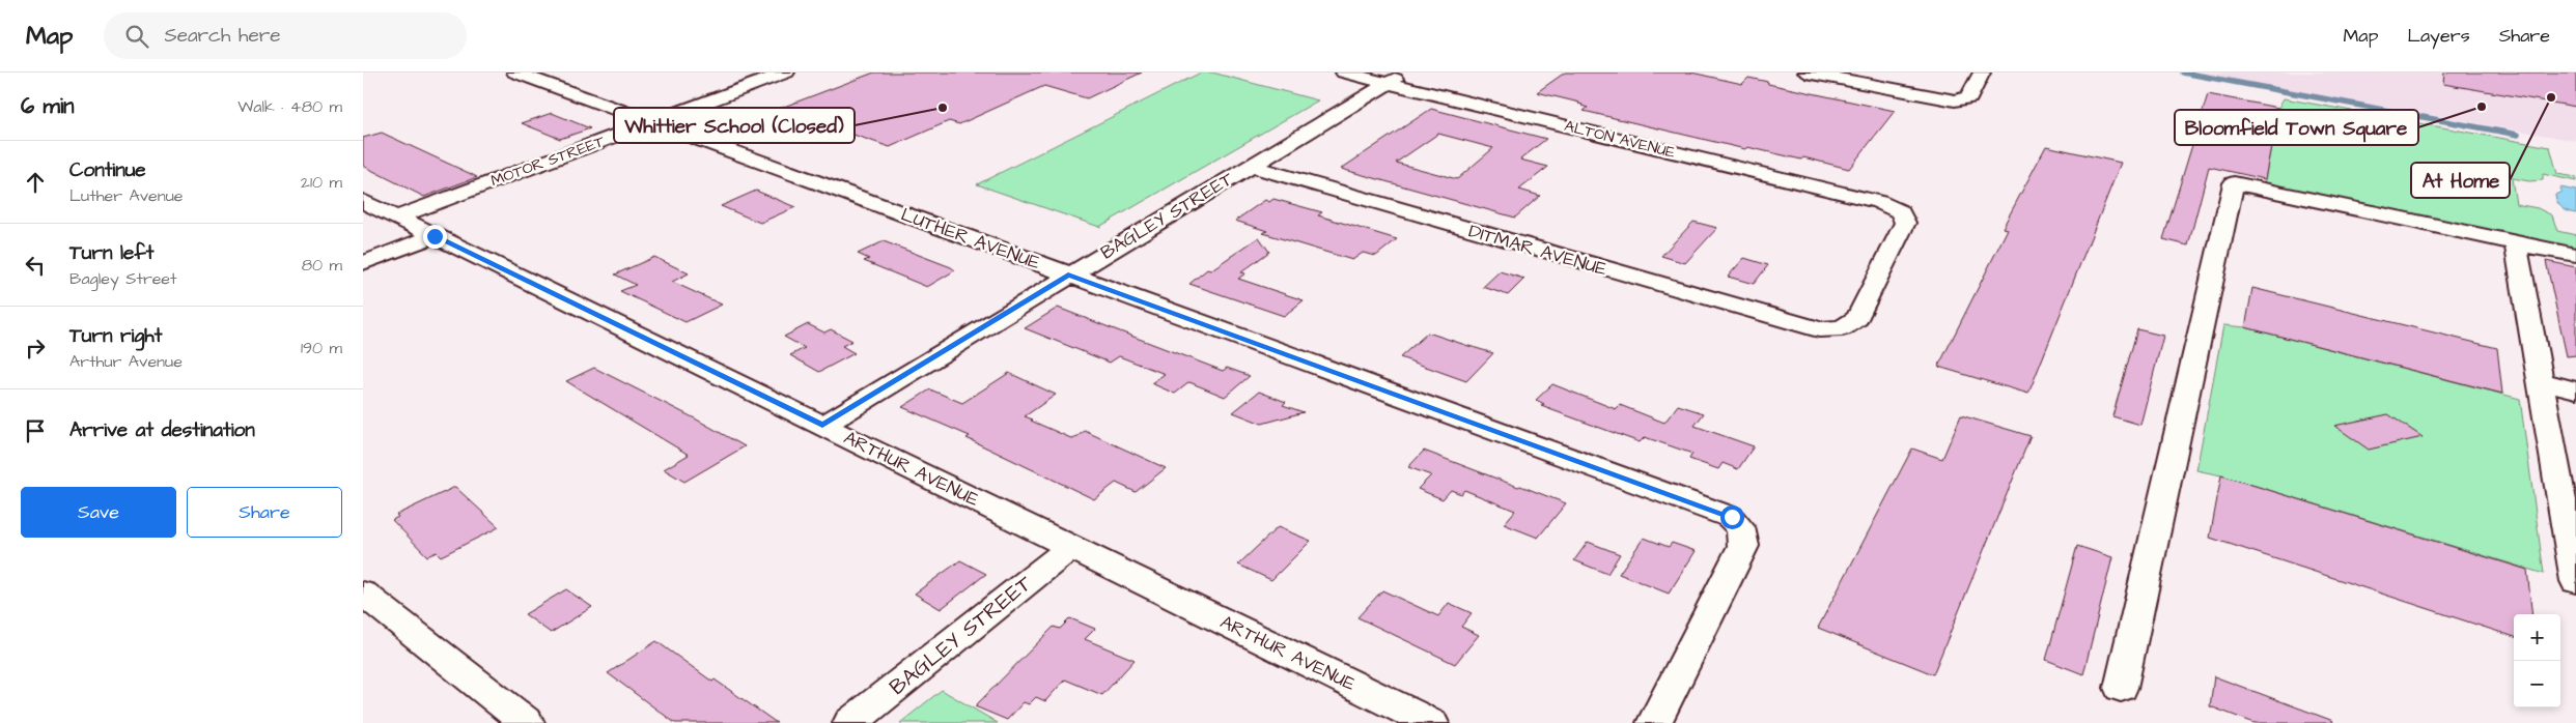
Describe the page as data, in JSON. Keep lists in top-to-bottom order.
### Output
{
  "streets": {
    "street": [
      "ALTON AVENUE",
      "MOTOR STREET",
      "BAGLEY STREET",
      "LUTHER AVENUE",
      "DITMAR AVENUE",
      "ARTHUR AVENUE"
    ]
  },
  "crossings": [
    ["ALTON AVENUE", "BAGLEY STREET"],
    ["ALTON AVENUE", "DITMAR AVENUE"],
    ["MOTOR STREET", "LUTHER AVENUE"],
    ["MOTOR STREET", "ARTHUR AVENUE"],
    ["BAGLEY STREET", "LUTHER AVENUE"],
    ["BAGLEY STREET", "DITMAR AVENUE"],
    ["BAGLEY STREET", "ARTHUR AVENUE"]
  ],
  "places": ["At Home", "Bloomfield Town Square", "Whittier School (Closed)"],
  "page": {
    "header": "Map",
    "search": "Search here",
    "nav": ["Map", "Layers", "Share"],
    "heading": ["6 min", "Walk · 480 m"],
    "list": [
      ["Continue", "Luther Avenue", "210 m"],
      ["Turn left", "Bagley Street", "80 m"],
      ["Turn right", "Arthur Avenue", "190 m"],
      "Arrive at destination"
    ],
    "buttons": ["Save", "Share"],
    "map_buttons": ["+", "−"]
  }
}
